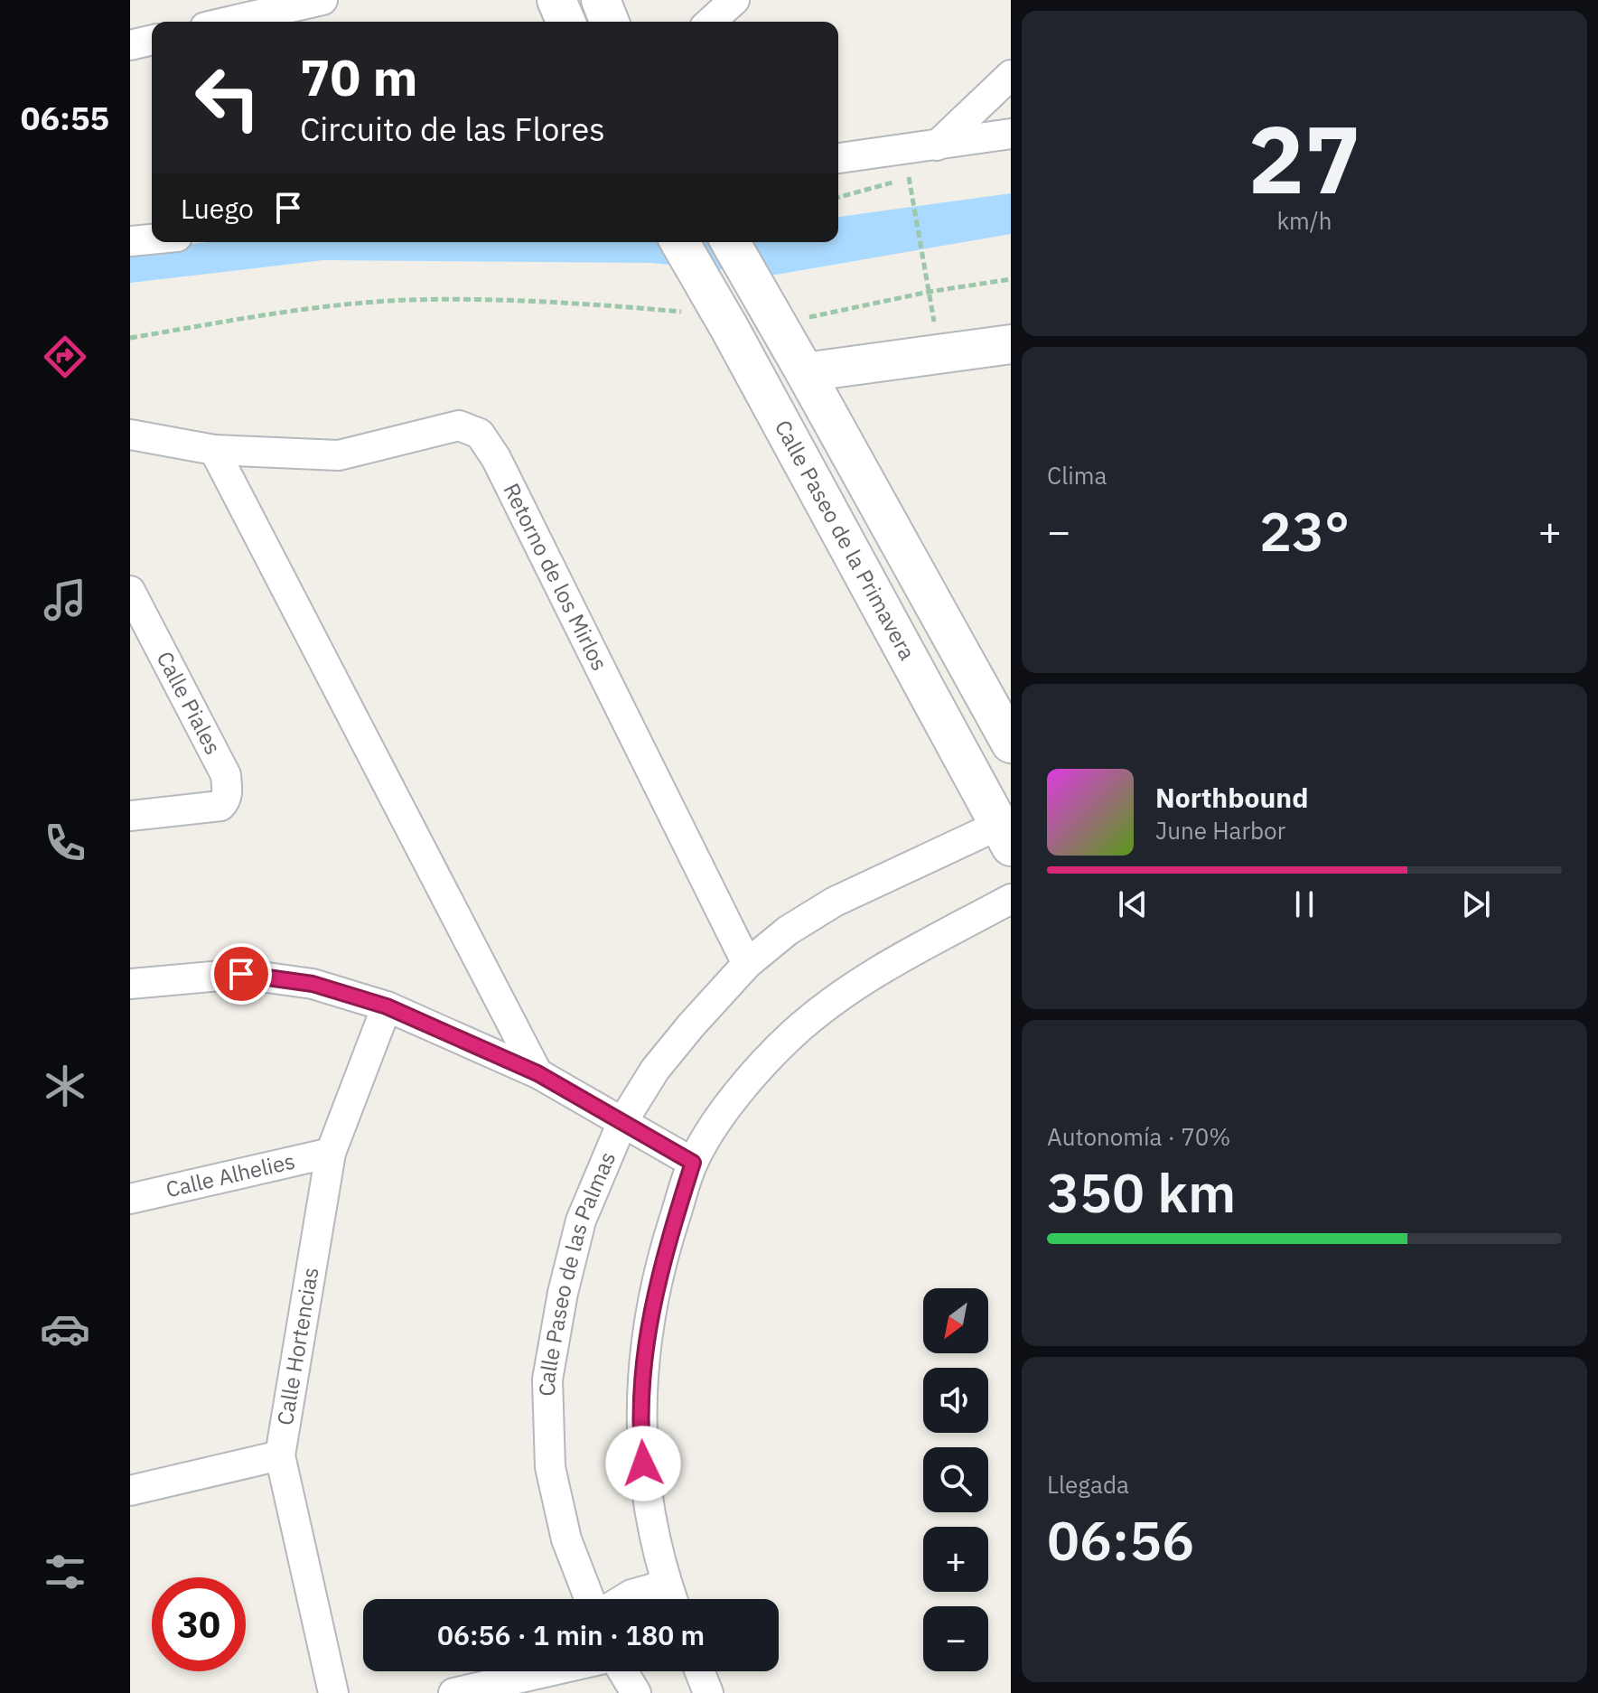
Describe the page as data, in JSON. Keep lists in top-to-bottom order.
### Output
{
  "streets": {
    "street": [
      "Calle Paseo de la Primavera",
      "Retorno de los Mirlos",
      "Calle Piales",
      "Calle Alhelies",
      "Calle Paseo de las Palmas",
      "Calle Hortencias"
    ]
  },
  "crossings": [
    ["Calle Paseo de la Primavera", "Calle Paseo de las Palmas"],
    ["Retorno de los Mirlos", "Calle Paseo de las Palmas"],
    ["Calle Alhelies", "Calle Hortencias"]
  ],
  "north": "bottom left",
  "page": {
    "tabs": "06:55",
    "tile": [
      ["27", "km/h"],
      "Clima",
      ["Autonomía · 70%", "350 km"],
      ["Llegada", "06:56"]
    ],
    "turn": ["70 m", "Circuito de las Flores"],
    "then": "Luego",
    "heat": ["−", "23°", "+"],
    "song": ["Northbound", "June Harbor"],
    "map_buttons": ["+", "−"],
    "limit": "30",
    "trip": "06:56 · 1 min · 180 m"
  }
}
